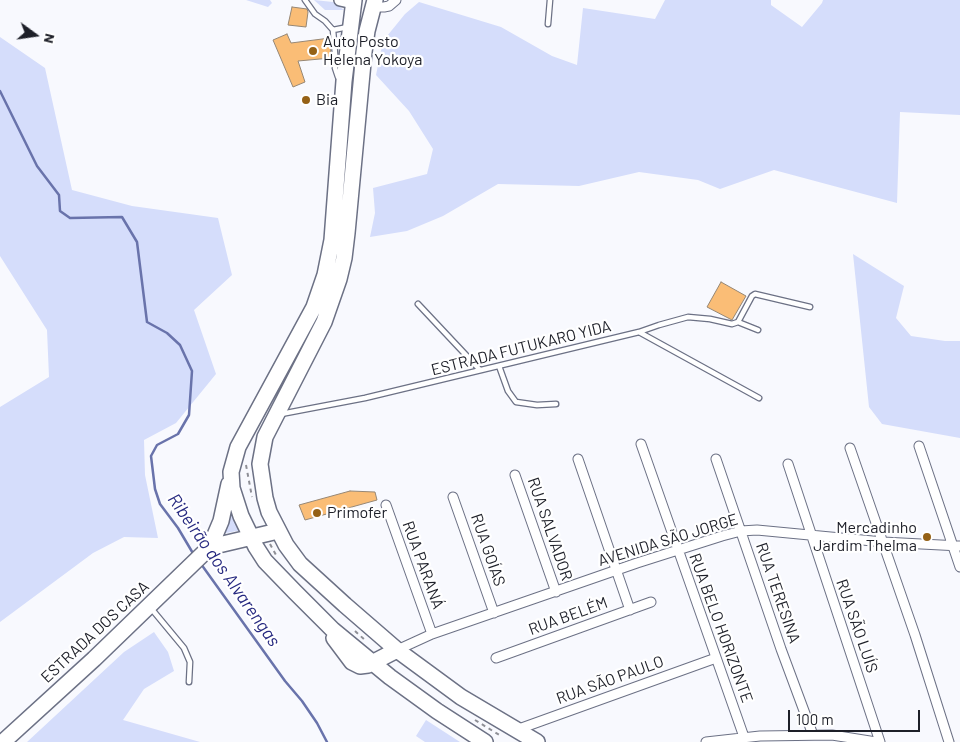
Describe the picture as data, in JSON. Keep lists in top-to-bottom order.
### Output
{
  "streets": {
    "main road": ["ESTRADA DOS CASA"],
    "street": [
      "RUA SALVADOR",
      "AVENIDA SÃO JORGE",
      "RUA GOÍAS",
      "RUA PARANÁ",
      "RUA TERESINA",
      "RUA BELÉM",
      "RUA SÃO LUÍS",
      "RUA BELO HORIZONTE",
      "RUA SÃO PAULO"
    ],
    "lane": ["ESTRADA FUTUKARO YIDA"]
  },
  "crossings": [
    ["RUA SALVADOR", "AVENIDA SÃO JORGE"],
    ["AVENIDA SÃO JORGE", "RUA GOÍAS"],
    ["AVENIDA SÃO JORGE", "RUA PARANÁ"],
    ["AVENIDA SÃO JORGE", "RUA TERESINA"],
    ["AVENIDA SÃO JORGE", "RUA SÃO LUÍS"],
    ["AVENIDA SÃO JORGE", "RUA BELO HORIZONTE"],
    ["RUA BELO HORIZONTE", "RUA SÃO PAULO"]
  ],
  "water": ["Ribeirão dos Alvarengas"],
  "places": [
    "Auto Posto Helena Yokoya",
    "Bia",
    "Primofer",
    "Mercadinho Jardim Thelma"
  ],
  "scale_bar": "100 m",
  "north": "right"
}
